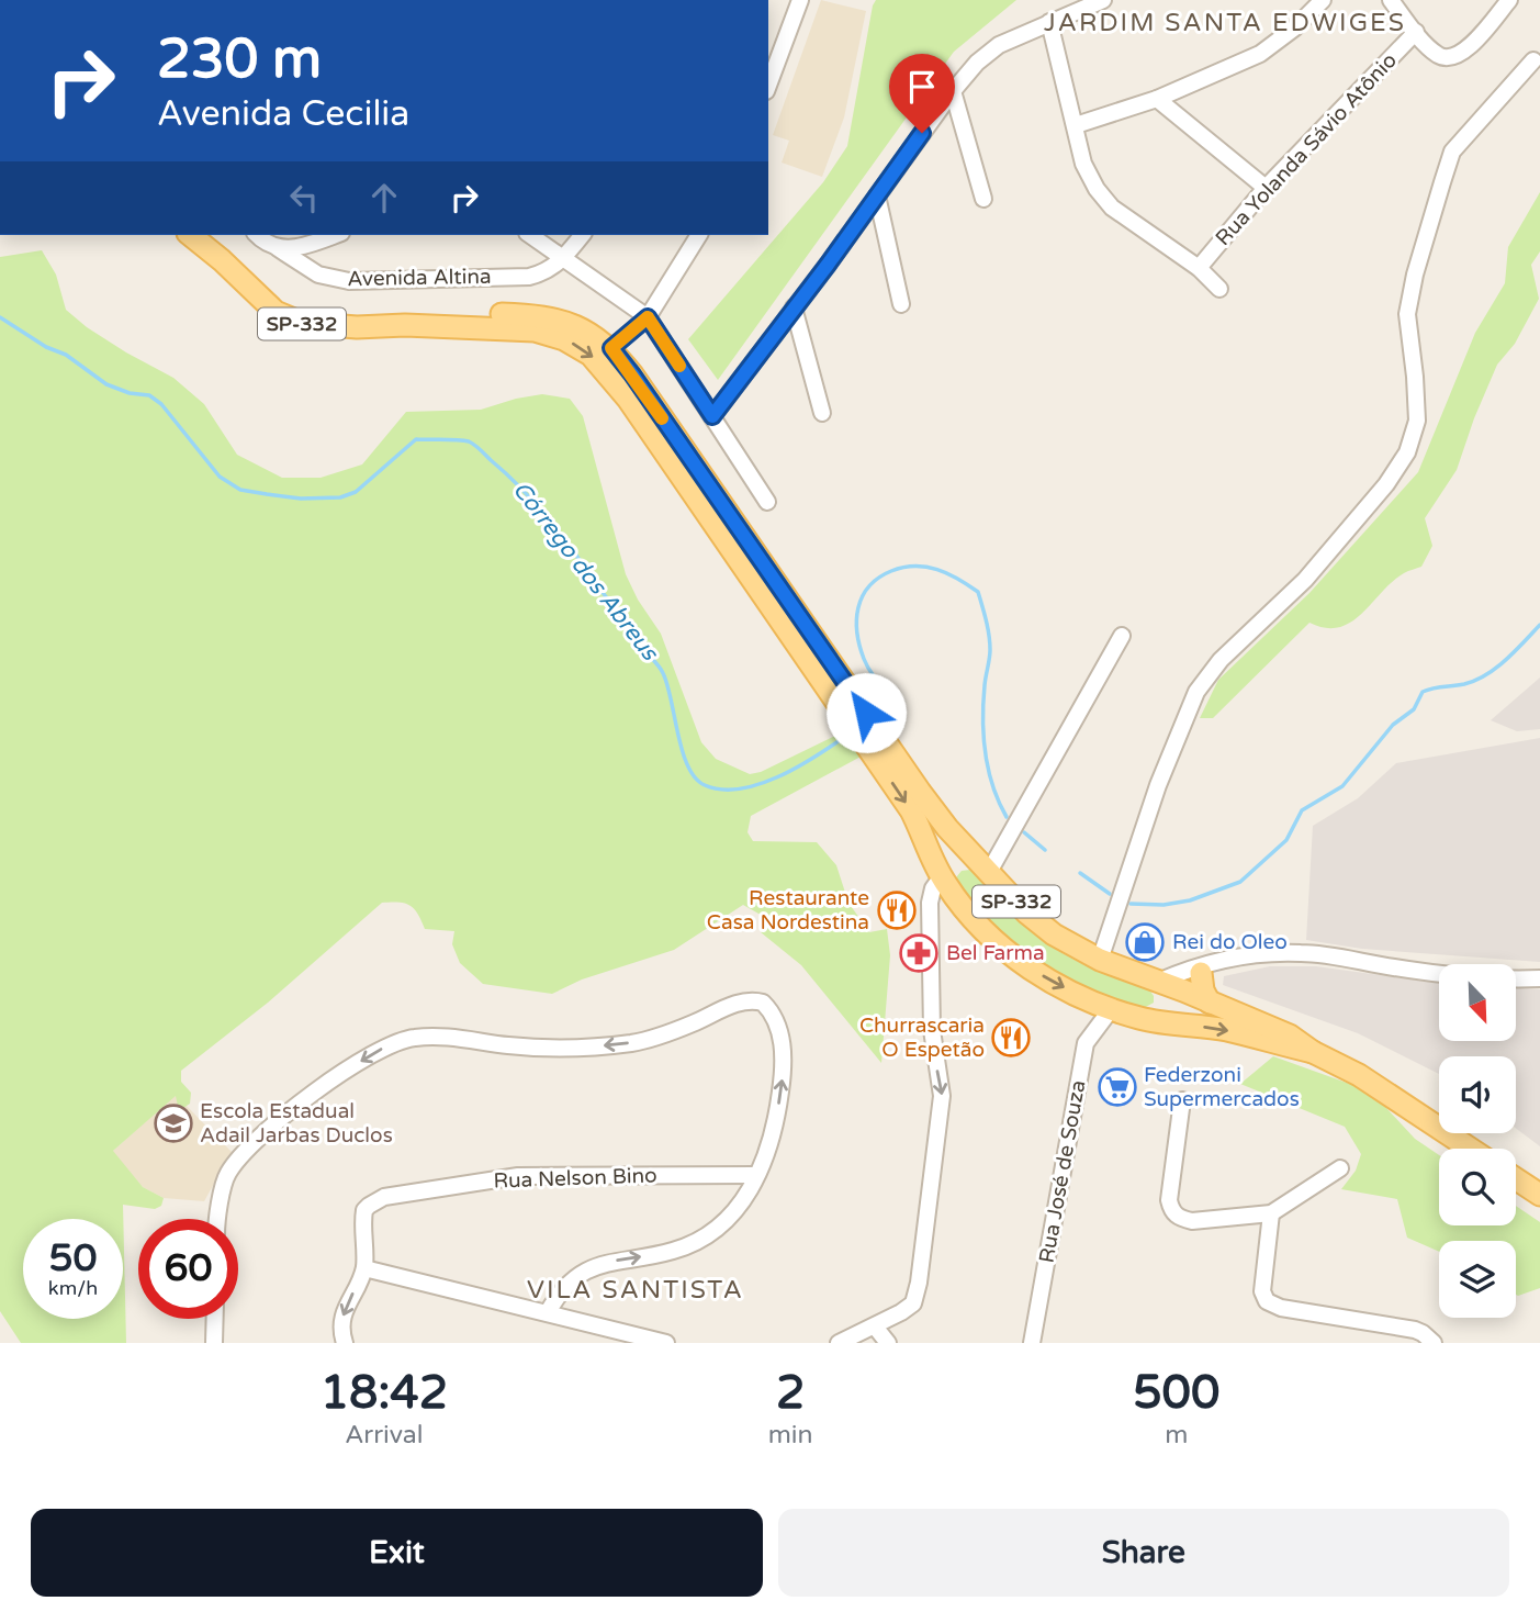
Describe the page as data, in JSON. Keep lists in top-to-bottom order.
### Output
{
  "streets": {
    "main road": ["SP-332"],
    "street": [
      "Rua Yolanda Sávio Atônio",
      "Avenida Altina",
      "Rua José de Souza",
      "Rua Nelson Bino"
    ]
  },
  "crossings": [
    ["SP-332", "Rua José de Souza"]
  ],
  "districts": ["JARDIM SANTA EDWIGES", "VILA SANTISTA"],
  "water": ["Córrego dos Abreus"],
  "places": {
    "restaurant": ["Restaurante Casa Nordestina", "Churrascaria O Espetão"],
    "shop": ["Rei do Oleo"],
    "pharmacy": ["Bel Farma"],
    "supermarket": ["Federzoni Supermercados"],
    "school or university": ["Escola Estadual Adail Jarbas Duclos"]
  },
  "north": "bottom right",
  "page": {
    "turn": ["230 m", "Avenida Cecilia"],
    "speed": "50 km/h",
    "limit": "60",
    "eta": [
      "18:42",
      "Arrival",
      "2",
      "min",
      "500",
      "m"
    ],
    "buttons": ["Exit", "Share"]
  }
}
